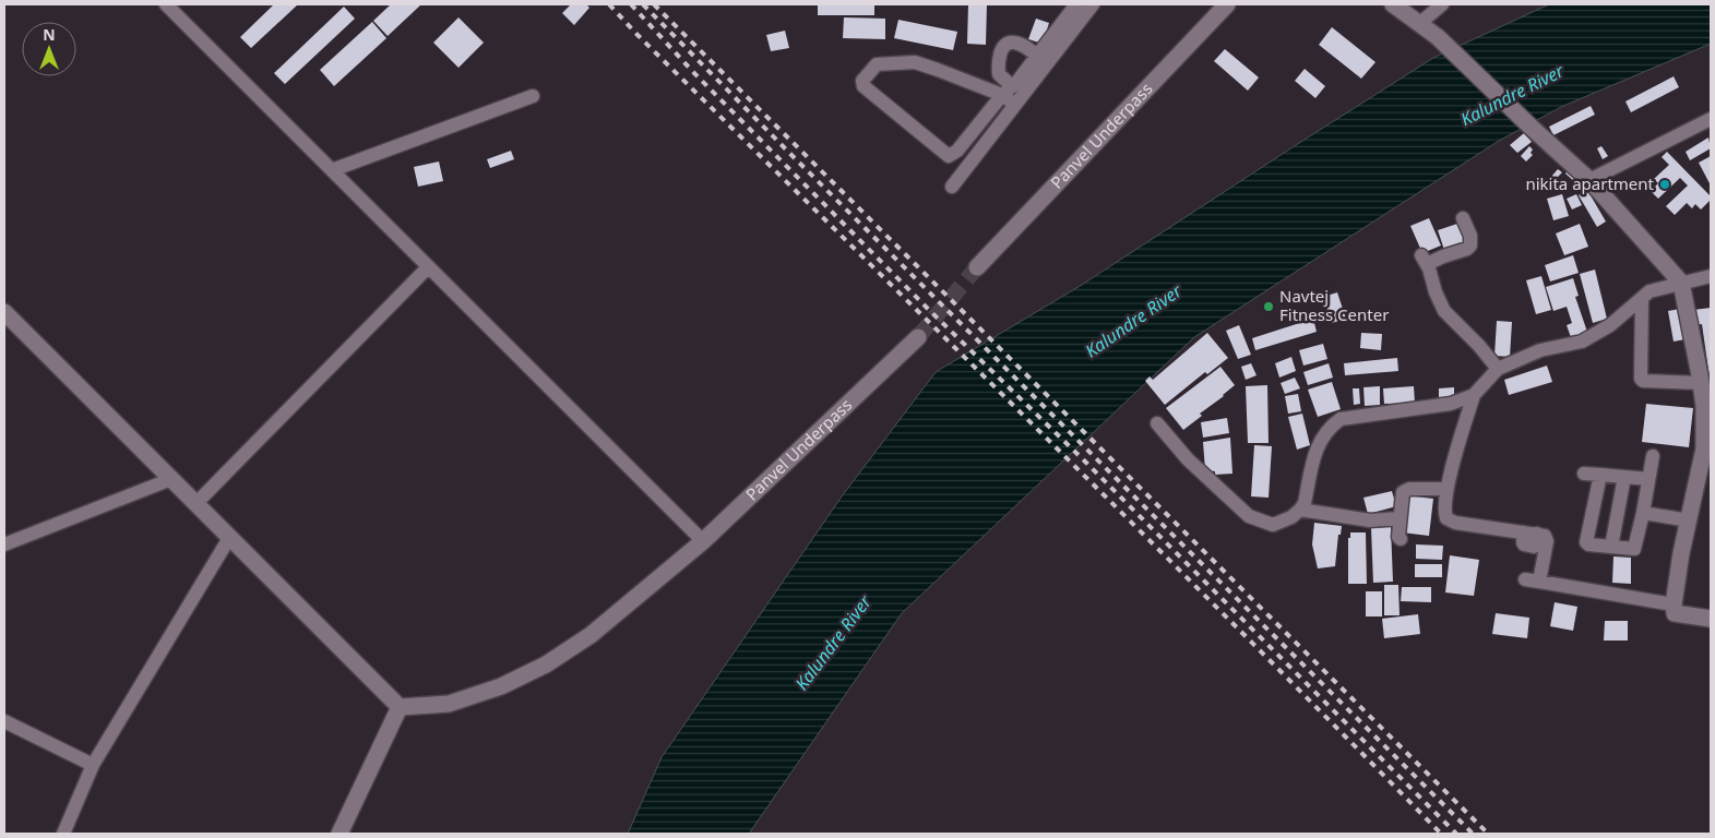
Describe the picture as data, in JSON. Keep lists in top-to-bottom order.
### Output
{
  "streets": {
    "main road": ["Panvel Underpass"]
  },
  "water": ["Kalundre River"],
  "places": ["nikita apartment", "Navtej Fitness Center"],
  "north": "top"
}
